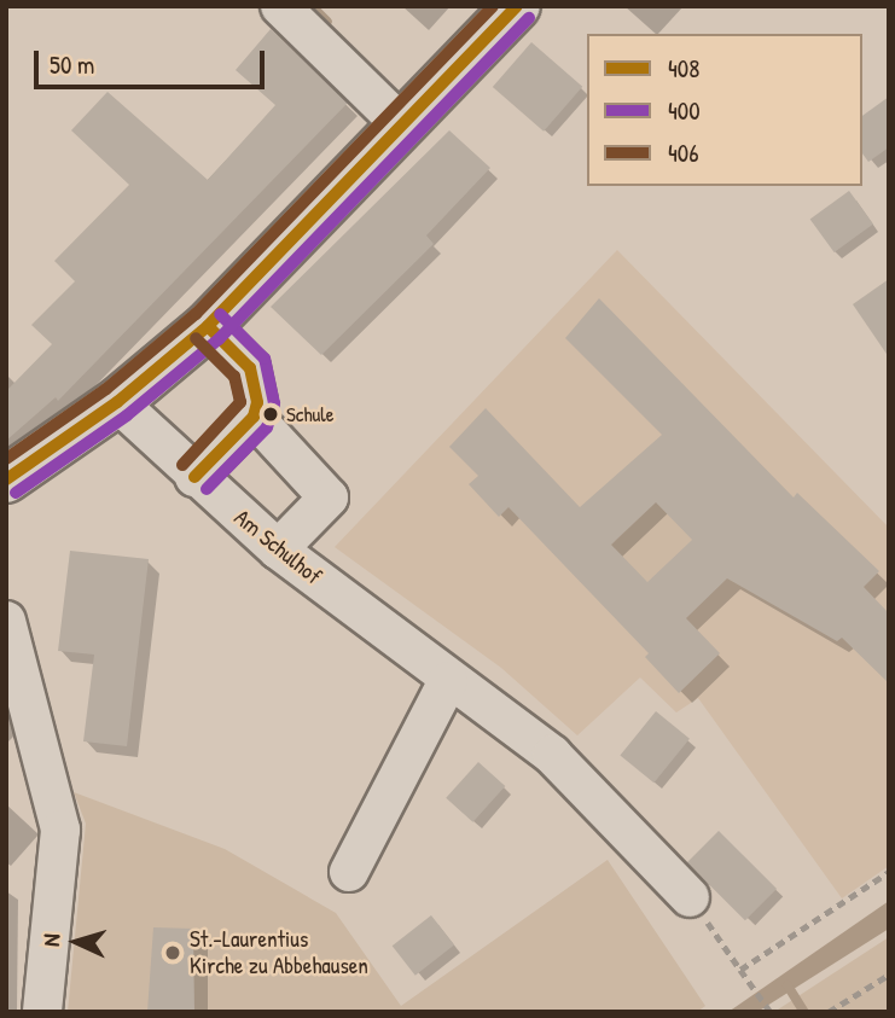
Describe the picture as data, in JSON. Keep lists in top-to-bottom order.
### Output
{
  "streets": {
    "street": ["Am Schulhof"]
  },
  "places": ["Schule", "St.-Laurentius Kirche zu Abbehausen"],
  "lines": ["transit line 408", "transit line 406", "transit line 400"],
  "legend": ["408", "400", "406"],
  "scale_bar": "50 m",
  "north": "left"
}
